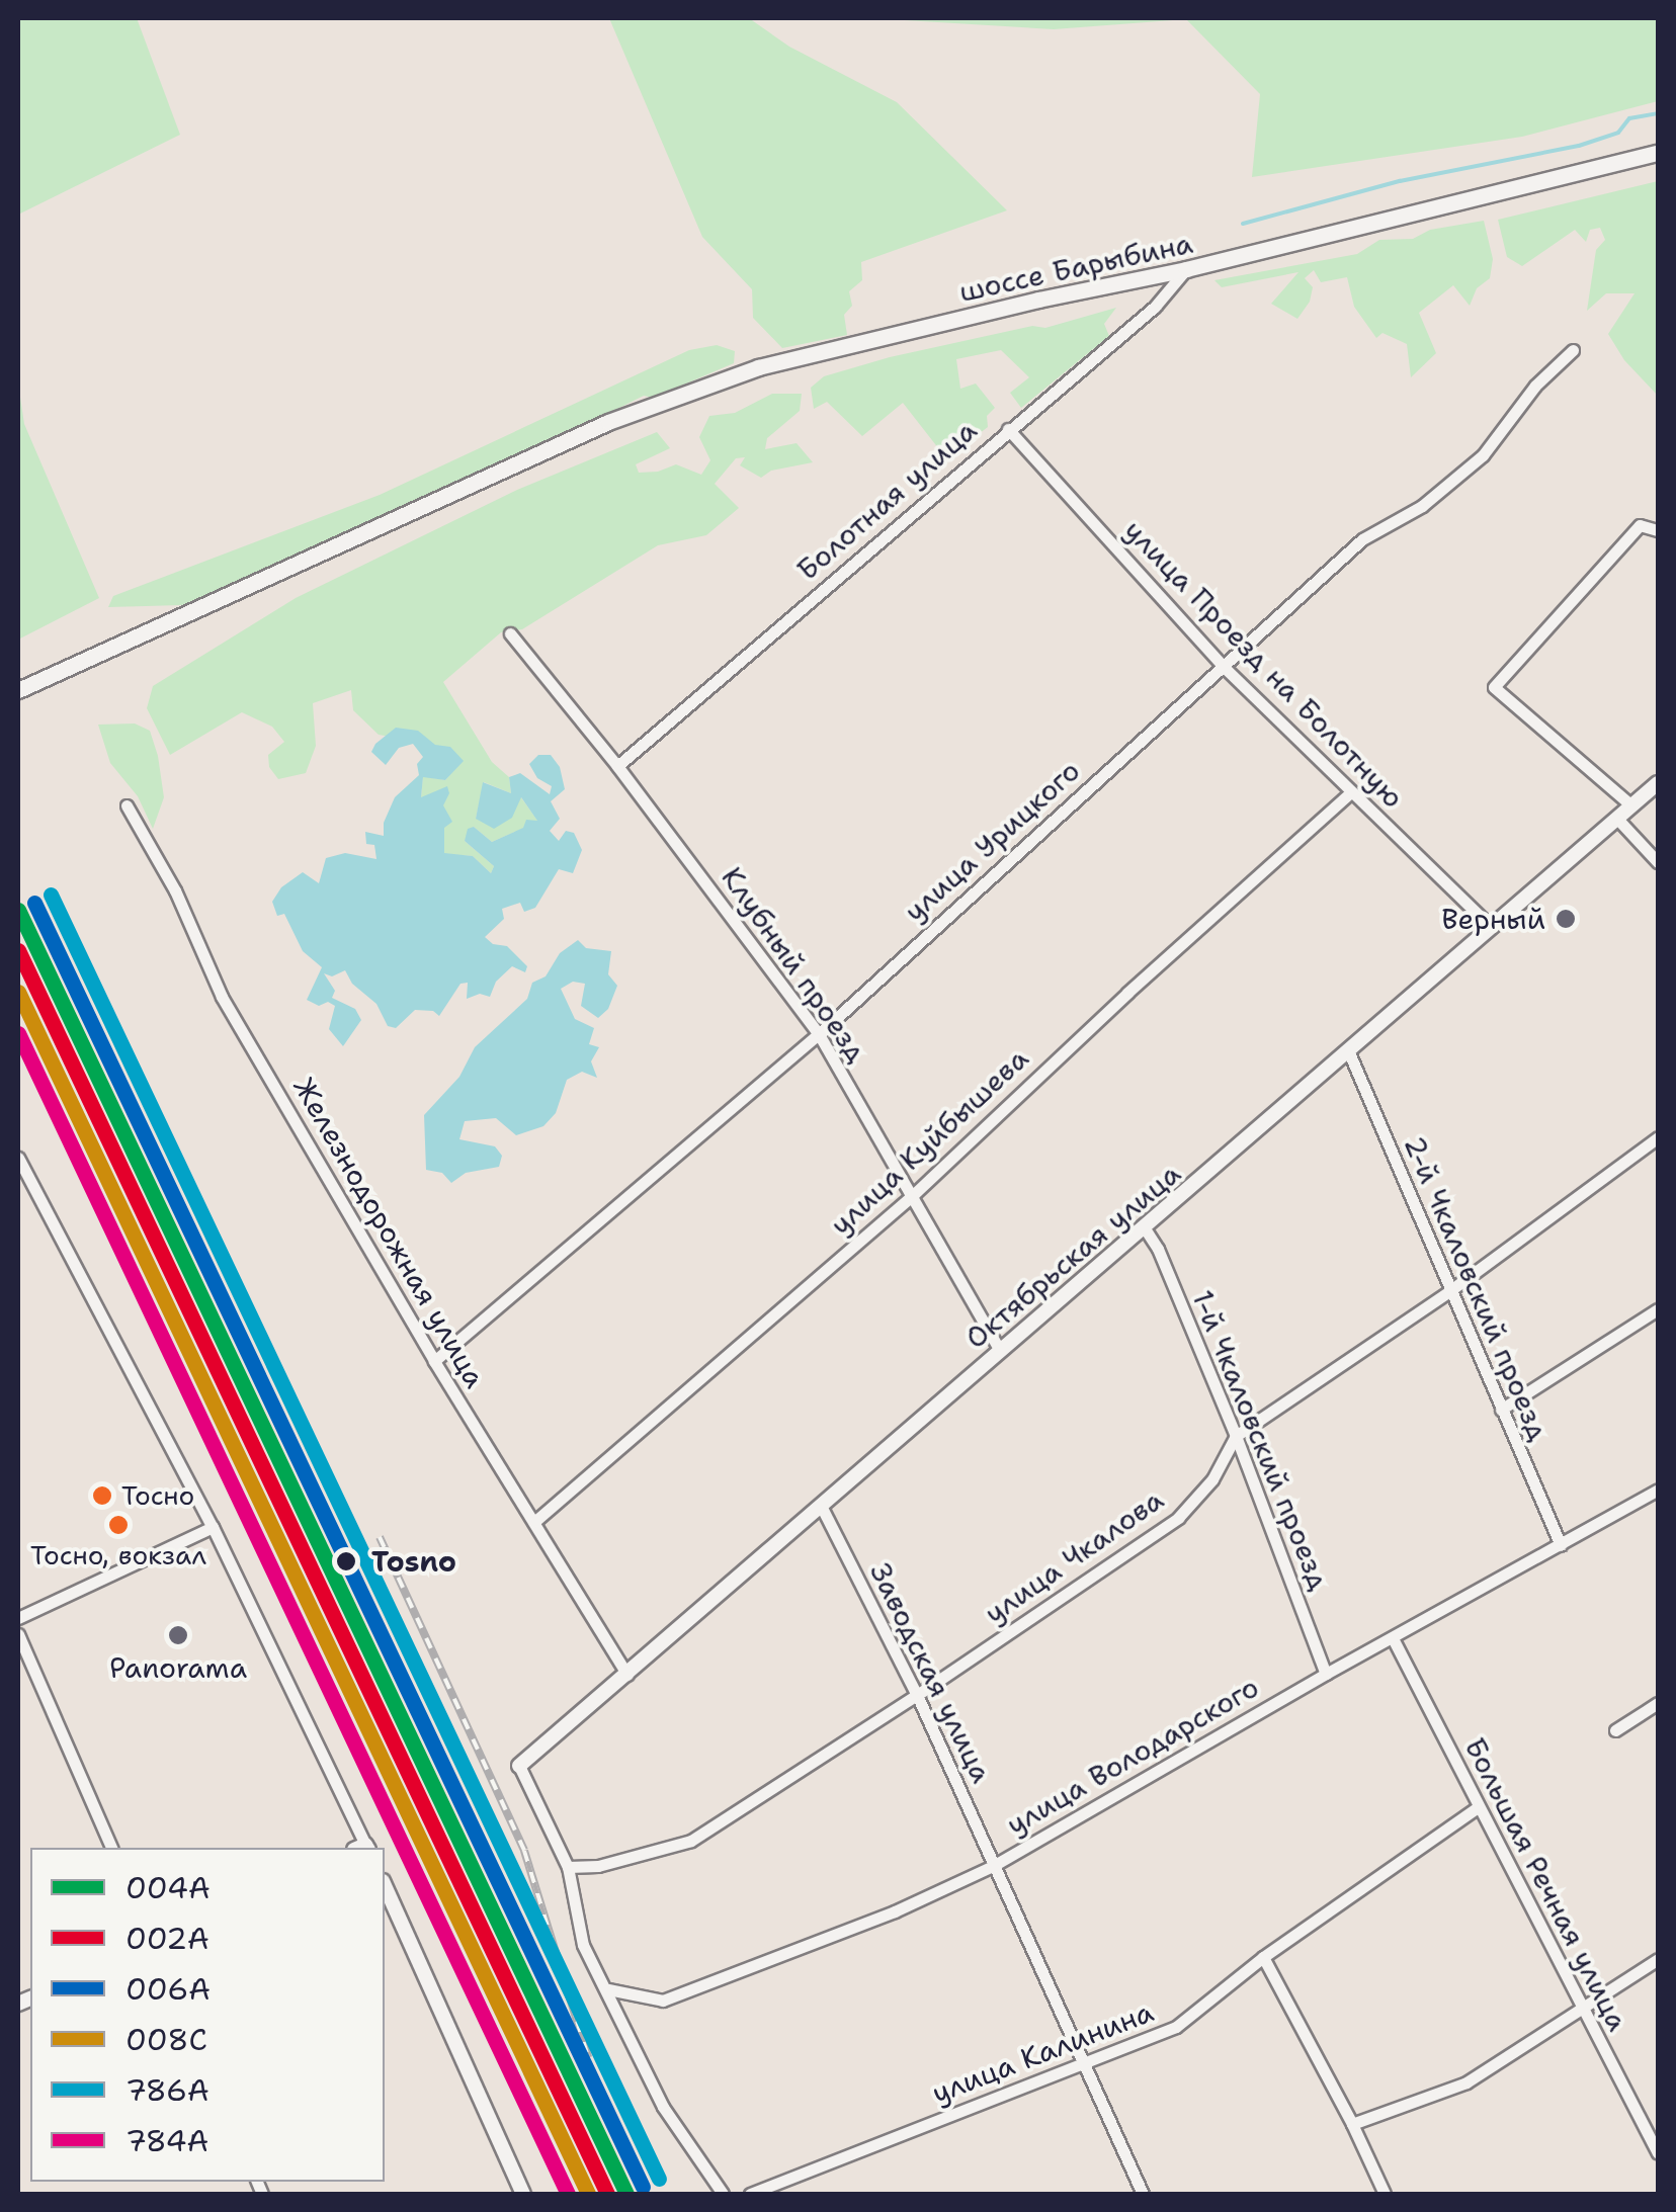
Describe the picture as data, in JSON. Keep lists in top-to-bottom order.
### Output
{
  "streets": {
    "main road": ["шоссе Барыбина"],
    "street": [
      "Болотная улица",
      "улица Проезд на Болотную",
      "улица Урицкого",
      "Клубный проезд",
      "улица Куйбышева",
      "Железнодорожная улица",
      "Октябрьская улица",
      "2-й Чкаловский проезд",
      "1-й Чкаловский проезд",
      "улица Чкалова",
      "Заводская улица",
      "улица Володарского",
      "Большая Речная улица",
      "улица Калинина"
    ]
  },
  "crossings": [
    ["шоссе Барыбина", "Болотная улица"],
    ["Болотная улица", "улица Проезд на Болотную"],
    ["Болотная улица", "Клубный проезд"],
    ["улица Проезд на Болотную", "улица Урицкого"],
    ["улица Проезд на Болотную", "улица Куйбышева"],
    ["улица Проезд на Болотную", "Октябрьская улица"],
    ["улица Урицкого", "Клубный проезд"],
    ["улица Урицкого", "Железнодорожная улица"],
    ["Клубный проезд", "улица Куйбышева"],
    ["Клубный проезд", "Октябрьская улица"],
    ["улица Куйбышева", "Железнодорожная улица"],
    ["Железнодорожная улица", "Октябрьская улица"],
    ["Октябрьская улица", "2-й Чкаловский проезд"],
    ["Октябрьская улица", "1-й Чкаловский проезд"],
    ["Октябрьская улица", "Заводская улица"],
    ["2-й Чкаловский проезд", "улица Чкалова"],
    ["2-й Чкаловский проезд", "улица Володарского"],
    ["1-й Чкаловский проезд", "улица Чкалова"],
    ["1-й Чкаловский проезд", "улица Володарского"],
    ["улица Чкалова", "Заводская улица"],
    ["Заводская улица", "улица Володарского"],
    ["Заводская улица", "улица Калинина"],
    ["улица Володарского", "Большая Речная улица"],
    ["Большая Речная улица", "улица Калинина"]
  ],
  "places": [
    "Верный",
    "Тосно",
    "Тосно, вокзал",
    "Tosno",
    "Panorama"
  ],
  "lines": [
    "transit line 786А",
    "transit line 006А",
    "transit line 004А",
    "transit line 002А",
    "transit line 008С",
    "transit line 784А"
  ],
  "legend": [
    "004А",
    "002А",
    "006А",
    "008С",
    "786А",
    "784А"
  ]
}
